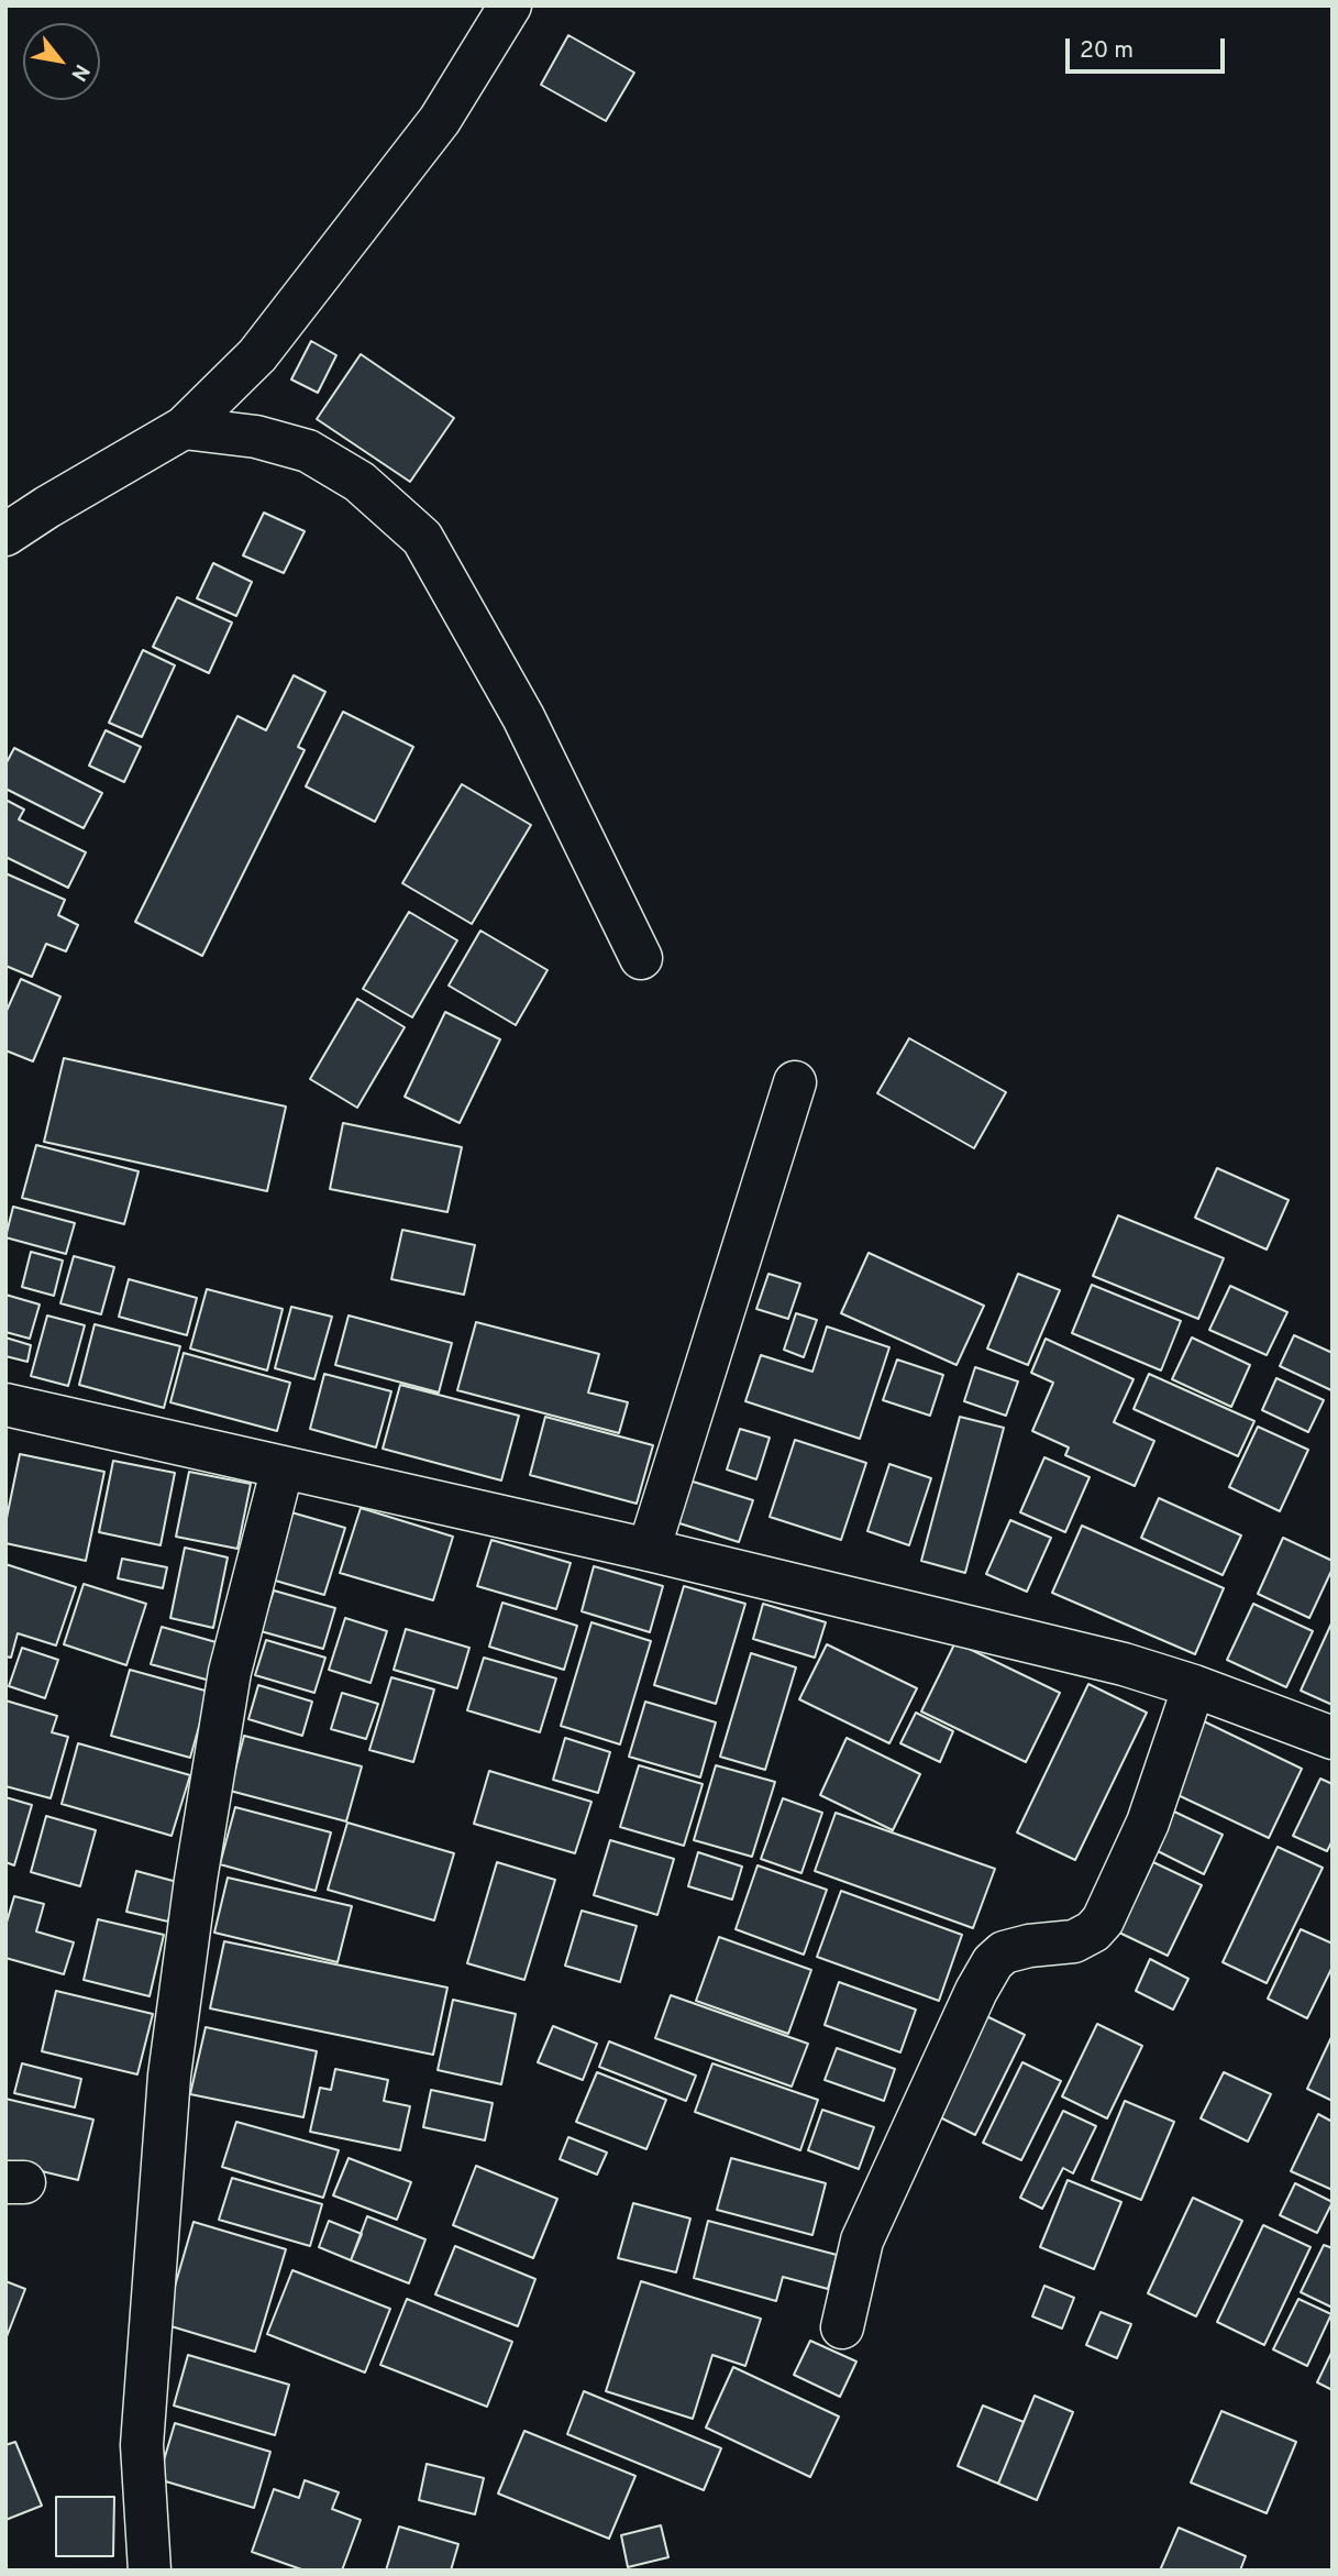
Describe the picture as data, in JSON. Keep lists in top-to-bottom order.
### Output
{
  "scale_bar": "20 m",
  "north": "bottom right"
}
